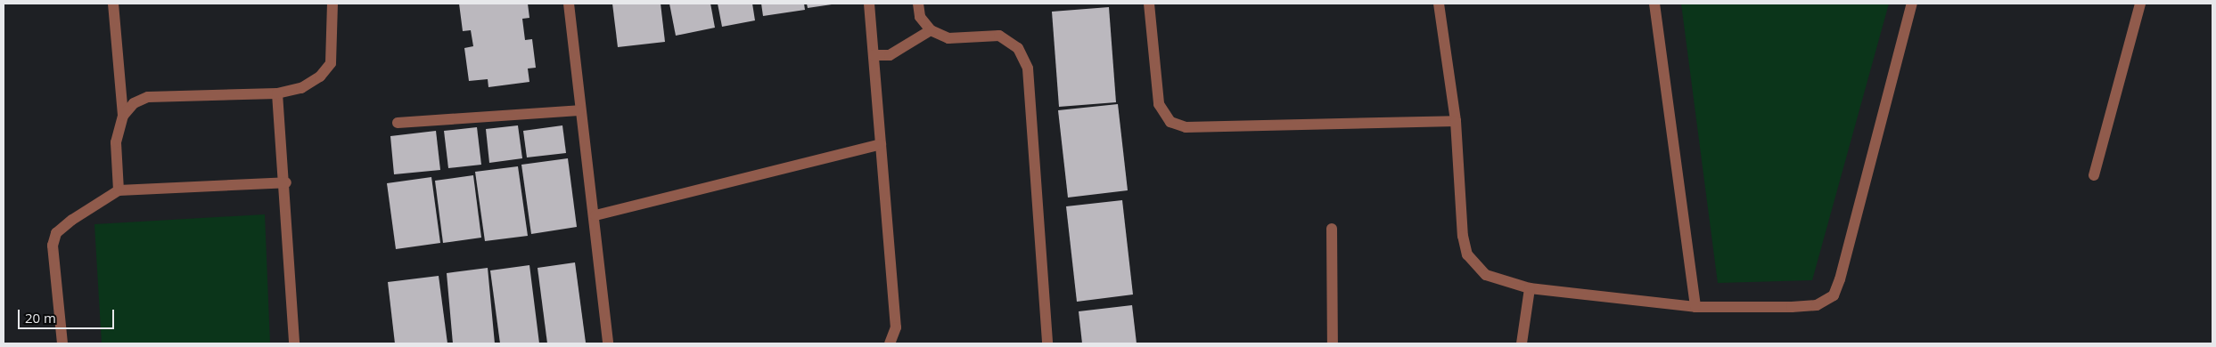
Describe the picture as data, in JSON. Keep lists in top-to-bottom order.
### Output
{
  "scale_bar": "20 m"
}
